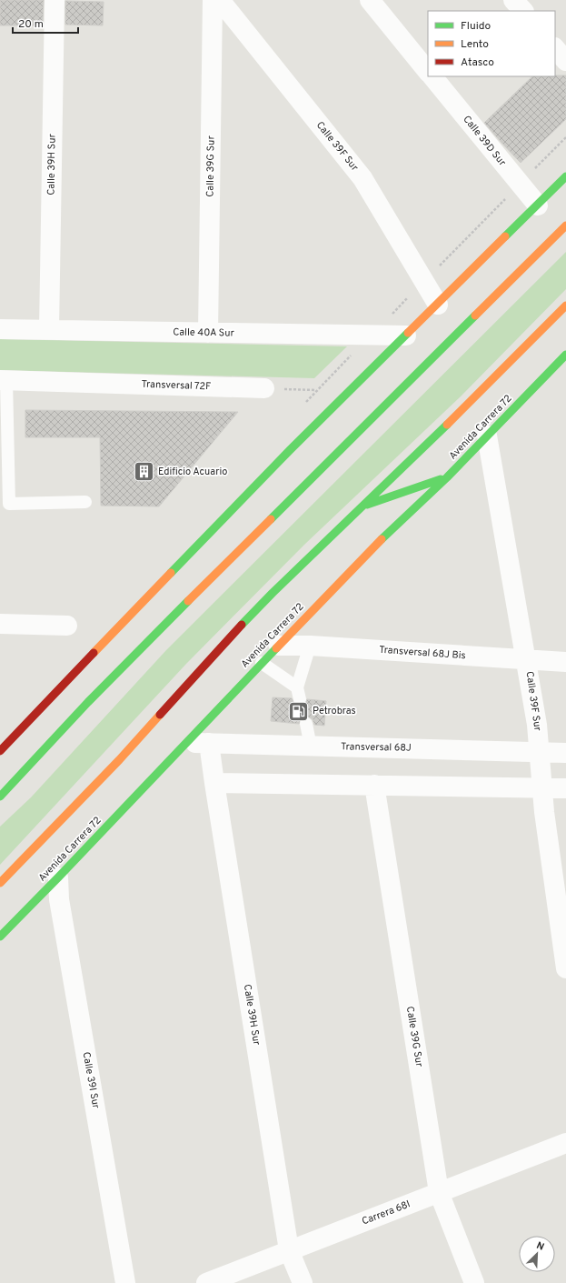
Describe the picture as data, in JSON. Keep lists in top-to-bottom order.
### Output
{
  "streets": {
    "highway": ["Avenida Carrera 72"],
    "street": [
      "Calle 39D Sur",
      "Calle 39F Sur",
      "Calle 39H Sur",
      "Calle 39G Sur",
      "Calle 40A Sur",
      "Transversal 72F",
      "Transversal 68J Bis",
      "Transversal 68J",
      "Calle 39I Sur",
      "Carrera 68I"
    ]
  },
  "crossings": [
    ["Calle 39F Sur", "Avenida Carrera 72"],
    ["Calle 39F Sur", "Transversal 68J Bis"],
    ["Calle 39F Sur", "Transversal 68J"],
    ["Calle 39H Sur", "Calle 40A Sur"],
    ["Calle 39H Sur", "Transversal 68J"],
    ["Calle 39H Sur", "Carrera 68I"],
    ["Calle 39G Sur", "Calle 40A Sur"],
    ["Calle 39G Sur", "Carrera 68I"],
    ["Avenida Carrera 72", "Transversal 68J Bis"],
    ["Avenida Carrera 72", "Transversal 68J"],
    ["Avenida Carrera 72", "Calle 39I Sur"]
  ],
  "places": {
    "building": ["Edificio Acuario"],
    "fuel station": ["Petrobras"]
  },
  "legend": ["Fluido", "Lento", "Atasco"],
  "scale_bar": "20 m",
  "north": "top right"
}
